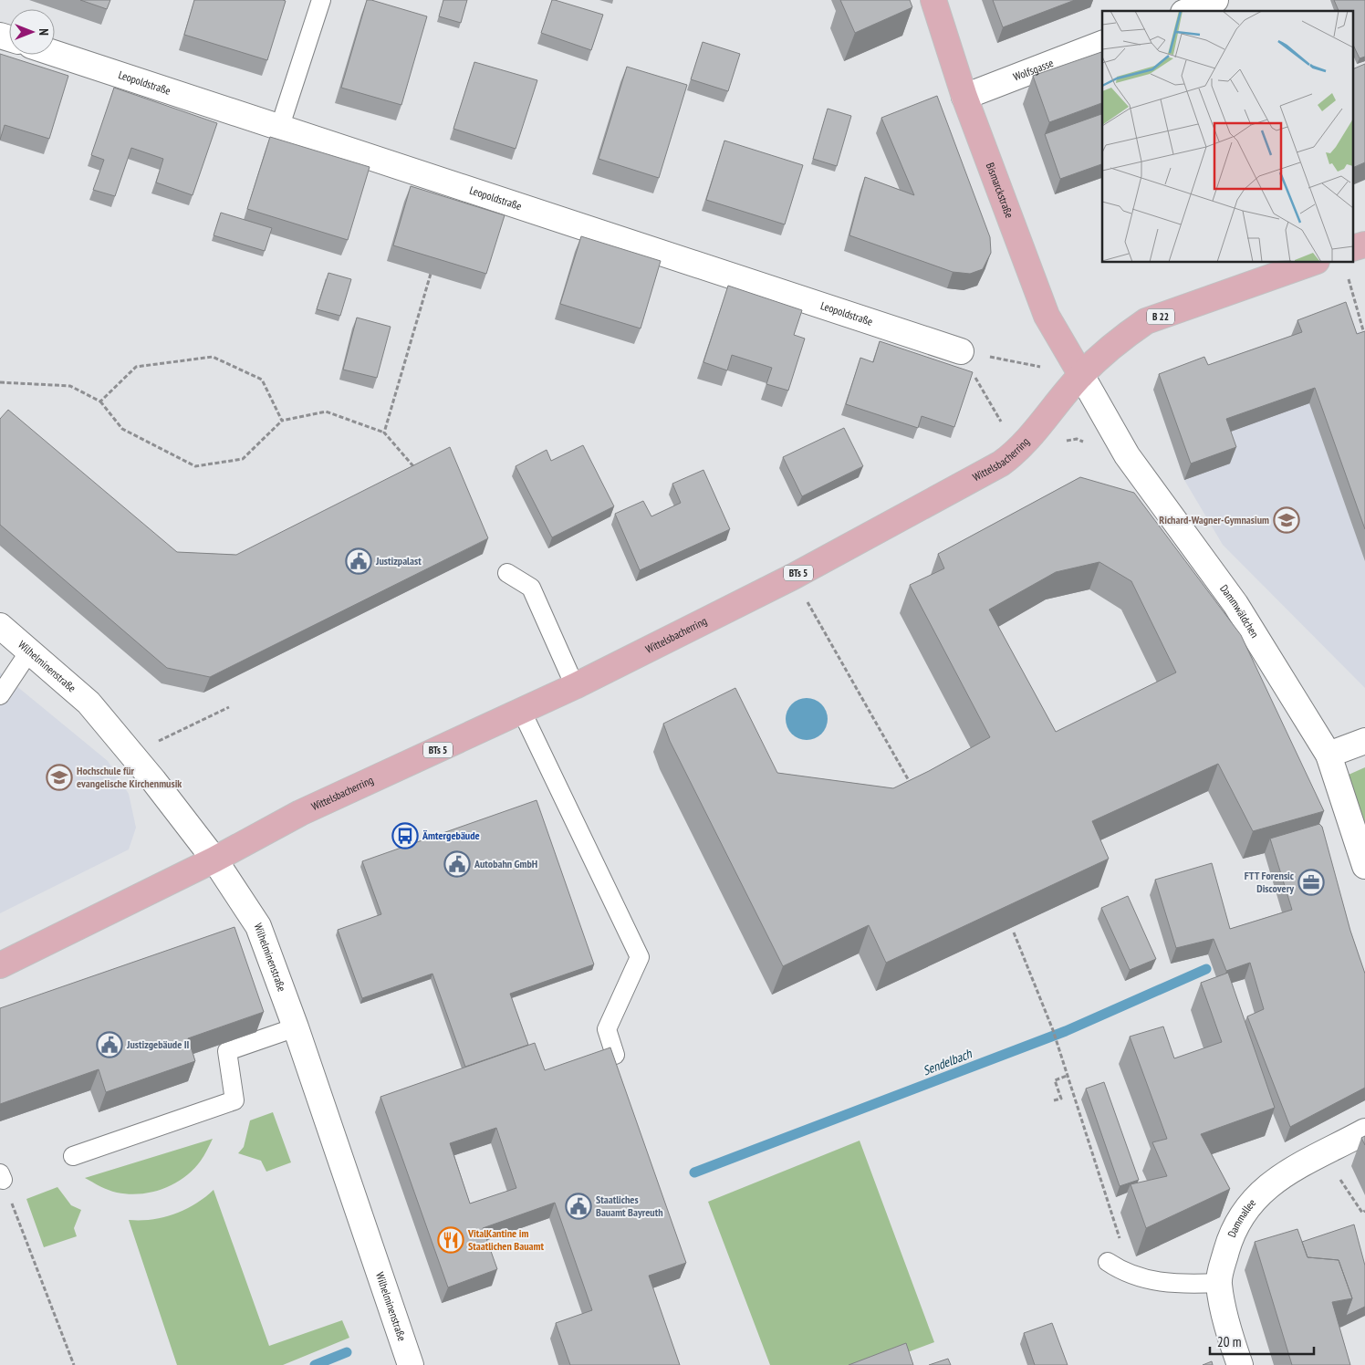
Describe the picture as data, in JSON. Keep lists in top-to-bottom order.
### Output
{
  "streets": {
    "main road": [
      "Bismarckstraße",
      "B 22",
      "Wittelsbacherring",
      "BTs 5"
    ],
    "street": [
      "Wolfsgasse",
      "Leopoldstraße",
      "Dammwäldchen",
      "Wilhelminenstraße",
      "Dammallee"
    ]
  },
  "crossings": [
    ["Wolfsgasse", "Bismarckstraße"],
    ["Bismarckstraße", "Wittelsbacherring"],
    ["Bismarckstraße", "Dammwäldchen"],
    ["Wittelsbacherring", "Dammwäldchen"],
    ["Wittelsbacherring", "Wilhelminenstraße"]
  ],
  "water": ["Sendelbach"],
  "places": {
    "school or university": ["Richard-Wagner-Gymnasium", "Hochschule für evangelische Kirchenmusik"],
    "public building": [
      "Justizpalast",
      "Autobahn GmbH",
      "Justizgebäude II",
      "Staatliches Bauamt Bayreuth"
    ],
    "bus stop": ["Ämtergebäude"],
    "office": ["FTT Forensic Discovery"],
    "restaurant": ["VitalKantine im Staatlichen Bauamt"]
  },
  "scale_bar": "20 m",
  "north": "right"
}
